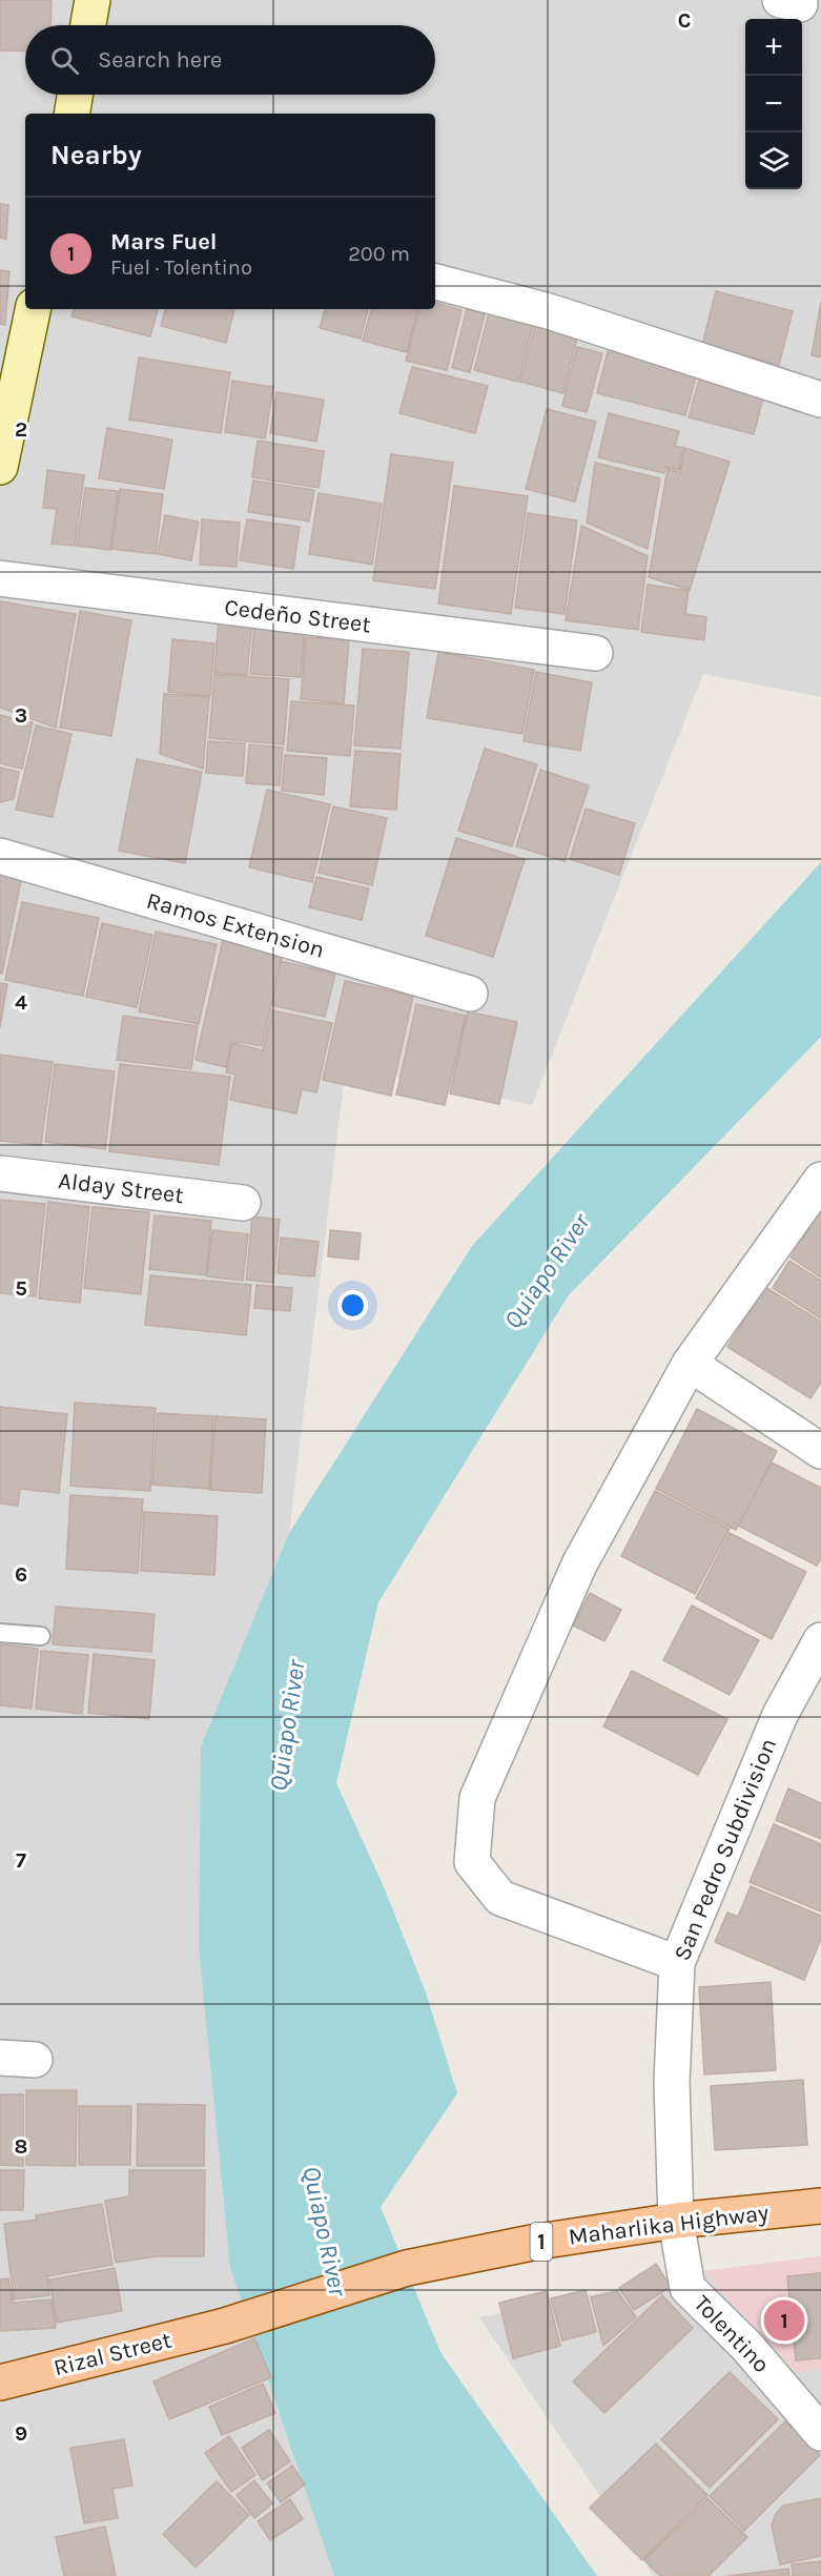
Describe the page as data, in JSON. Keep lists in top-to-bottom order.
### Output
{
  "streets": {
    "main road": ["Maharlika Highway", "1", "Rizal Street"],
    "street": [
      "Cedeño Street",
      "Ramos Extension",
      "Alday Street",
      "San Pedro Subdivision",
      "Tolentino"
    ]
  },
  "crossings": [
    ["San Pedro Subdivision", "Maharlika Highway"],
    ["San Pedro Subdivision", "Tolentino"],
    ["Maharlika Highway", "Tolentino"],
    ["Maharlika Highway", "Rizal Street"]
  ],
  "water": ["Quiapo River"],
  "page": {
    "map_buttons": ["+", "−"],
    "search": "Search here",
    "heading": "Nearby",
    "list": [
      {
        "mark": "1",
        "name": "Mars Fuel",
        "note": "Fuel · Tolentino",
        "value": "200 m"
      }
    ],
    "pins": "1"
  },
  "grid": {
    "columns": ["C"],
    "rows": [
      "2",
      "3",
      "4",
      "5",
      "6",
      "7",
      "8",
      "9"
    ]
  }
}
